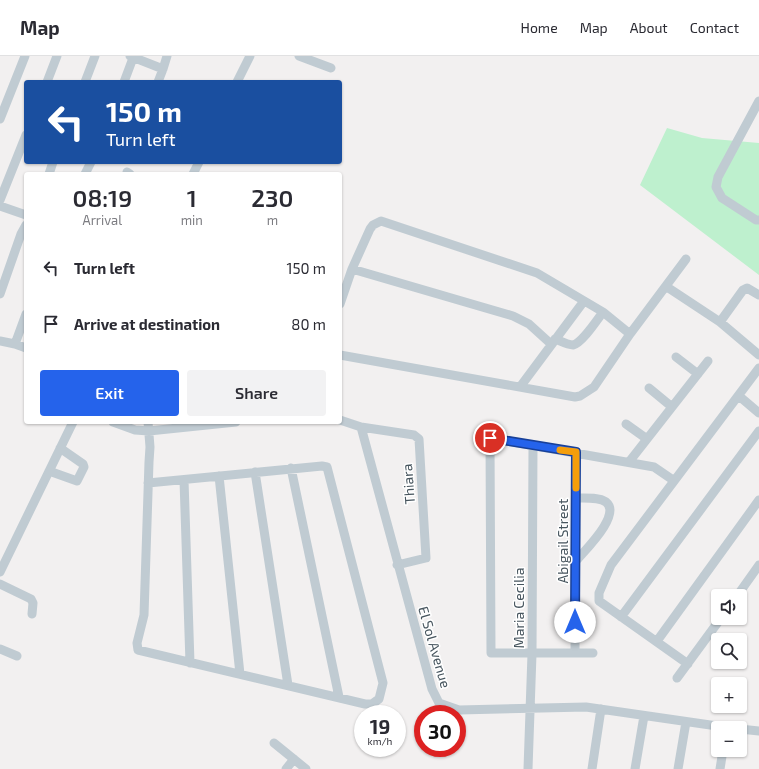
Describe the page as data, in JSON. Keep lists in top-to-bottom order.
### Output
{
  "streets": {
    "street": [
      "Thiara",
      "Abigail Street",
      "Maria Cecilia",
      "El Sol Avenue"
    ]
  },
  "crossings": [
    ["Thiara", "El Sol Avenue"],
    ["Maria Cecilia", "El Sol Avenue"]
  ],
  "page": {
    "header": "Map",
    "nav": [
      "Home",
      "Map",
      "About",
      "Contact"
    ],
    "turn": ["150 m", "Turn left"],
    "eta": [
      "08:19",
      "Arrival",
      "1",
      "min",
      "230",
      "m"
    ],
    "list": [
      {
        "name": "Turn left",
        "value": "150 m"
      },
      {
        "name": "Arrive at destination",
        "value": "80 m"
      }
    ],
    "buttons": ["Exit", "Share"],
    "map_buttons": ["+", "−"],
    "speed": "19 km/h",
    "limit": "30"
  }
}
